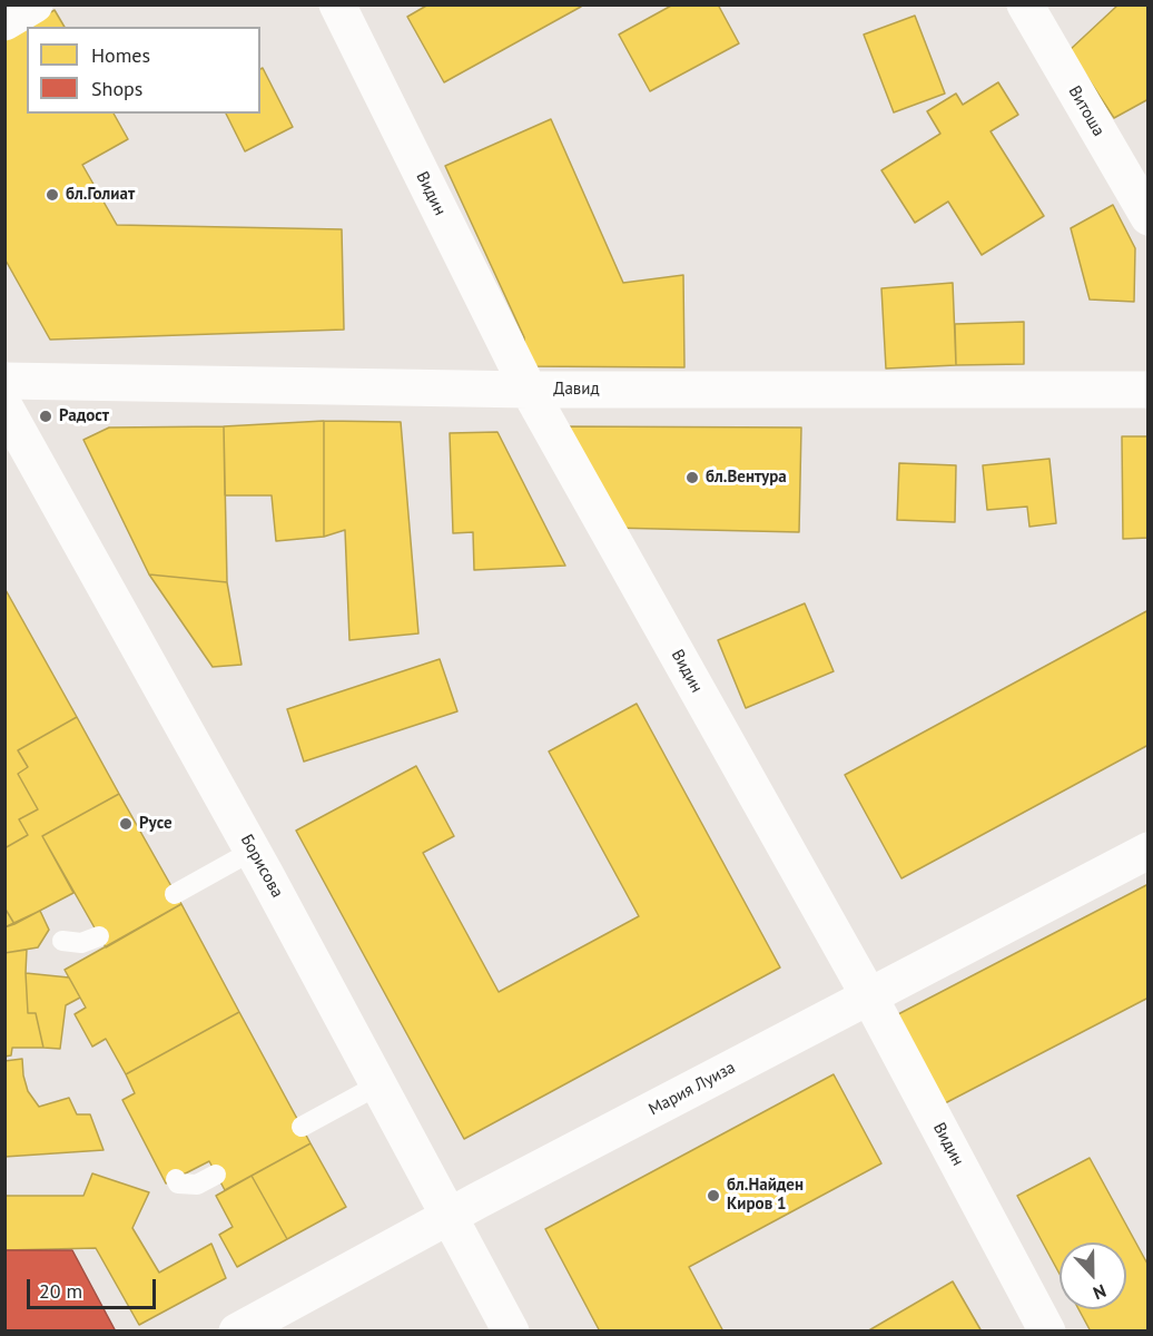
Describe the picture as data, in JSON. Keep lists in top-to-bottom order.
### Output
{
  "streets": {
    "street": [
      "Витоша",
      "Видин",
      "Давид",
      "Борисова",
      "Мария Луиза"
    ]
  },
  "crossings": [
    ["Видин", "Давид"],
    ["Видин", "Мария Луиза"],
    ["Борисова", "Мария Луиза"]
  ],
  "places": [
    "бл.Голиат",
    "Радост",
    "бл.Вентура",
    "Русе",
    "бл.Найден Киров 1"
  ],
  "legend": ["Homes", "Shops"],
  "scale_bar": "20 m",
  "north": "bottom"
}
